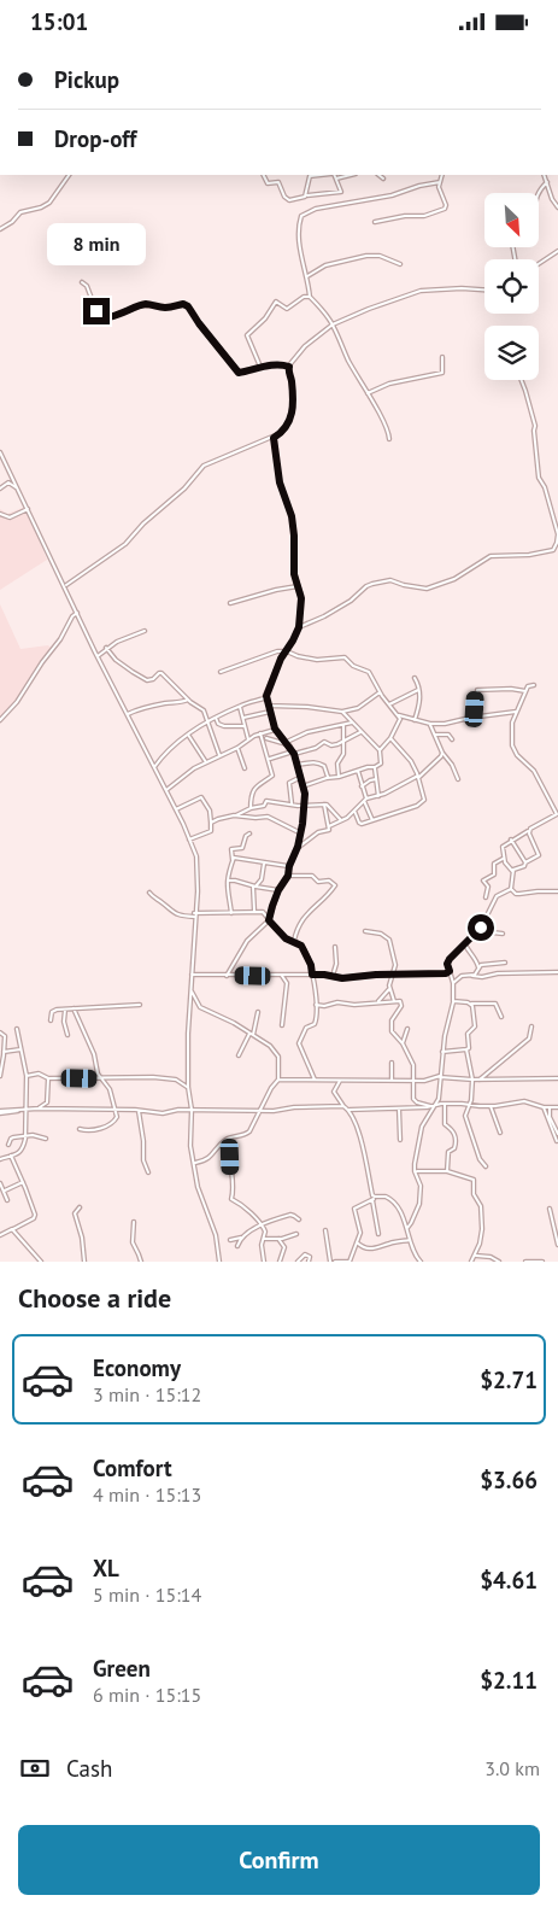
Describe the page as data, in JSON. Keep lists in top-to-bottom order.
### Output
{
  "north": "bottom right",
  "page": {
    "status": "15:01",
    "banner": ["Pickup", "Drop-off"],
    "bubble": "8 min",
    "heading": "Choose a ride",
    "list": [
      {
        "name": "Economy",
        "note": "3 min · 15:12",
        "value": "$2.71"
      },
      {
        "name": "Comfort",
        "note": "4 min · 15:13",
        "value": "$3.66"
      },
      {
        "name": "XL",
        "note": "5 min · 15:14",
        "value": "$4.61"
      },
      {
        "name": "Green",
        "note": "6 min · 15:15",
        "value": "$2.11"
      }
    ],
    "pay": ["Cash", "3.0 km"],
    "buttons": "Confirm"
  }
}
